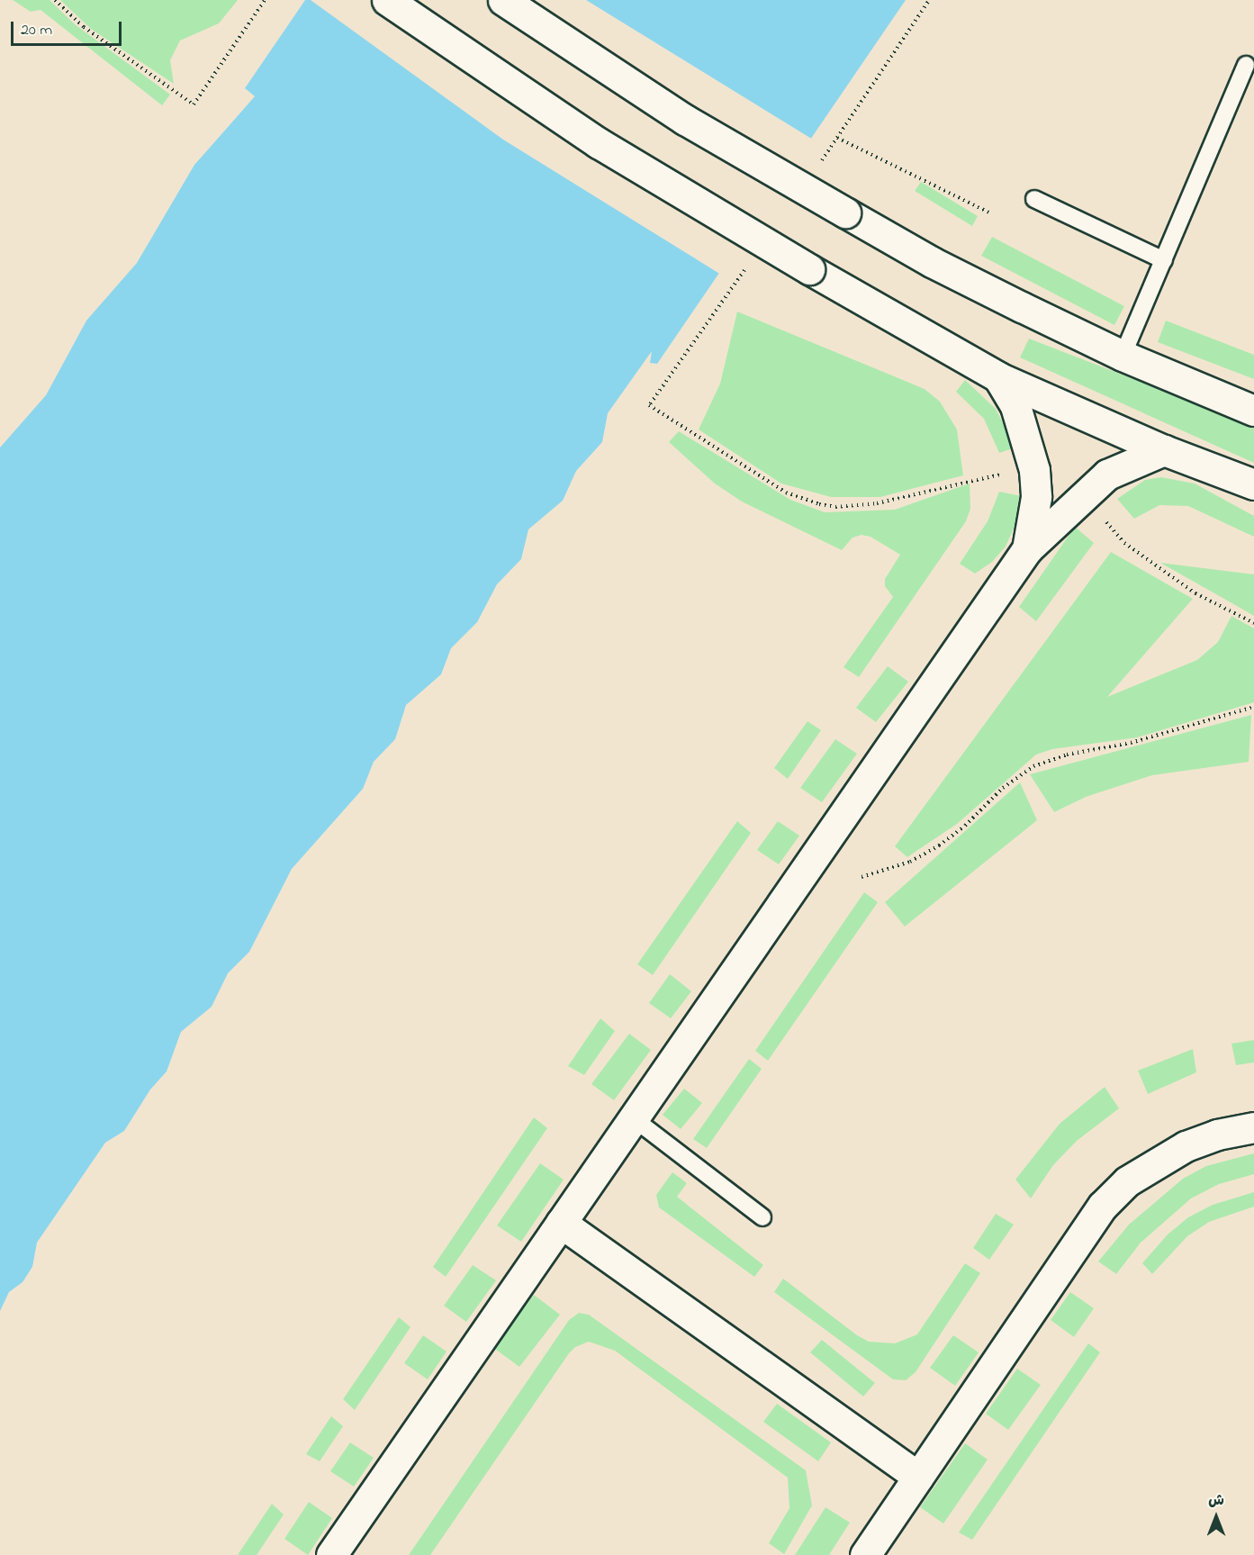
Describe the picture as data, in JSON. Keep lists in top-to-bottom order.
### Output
{
  "scale_bar": "20 m",
  "north": "top"
}
